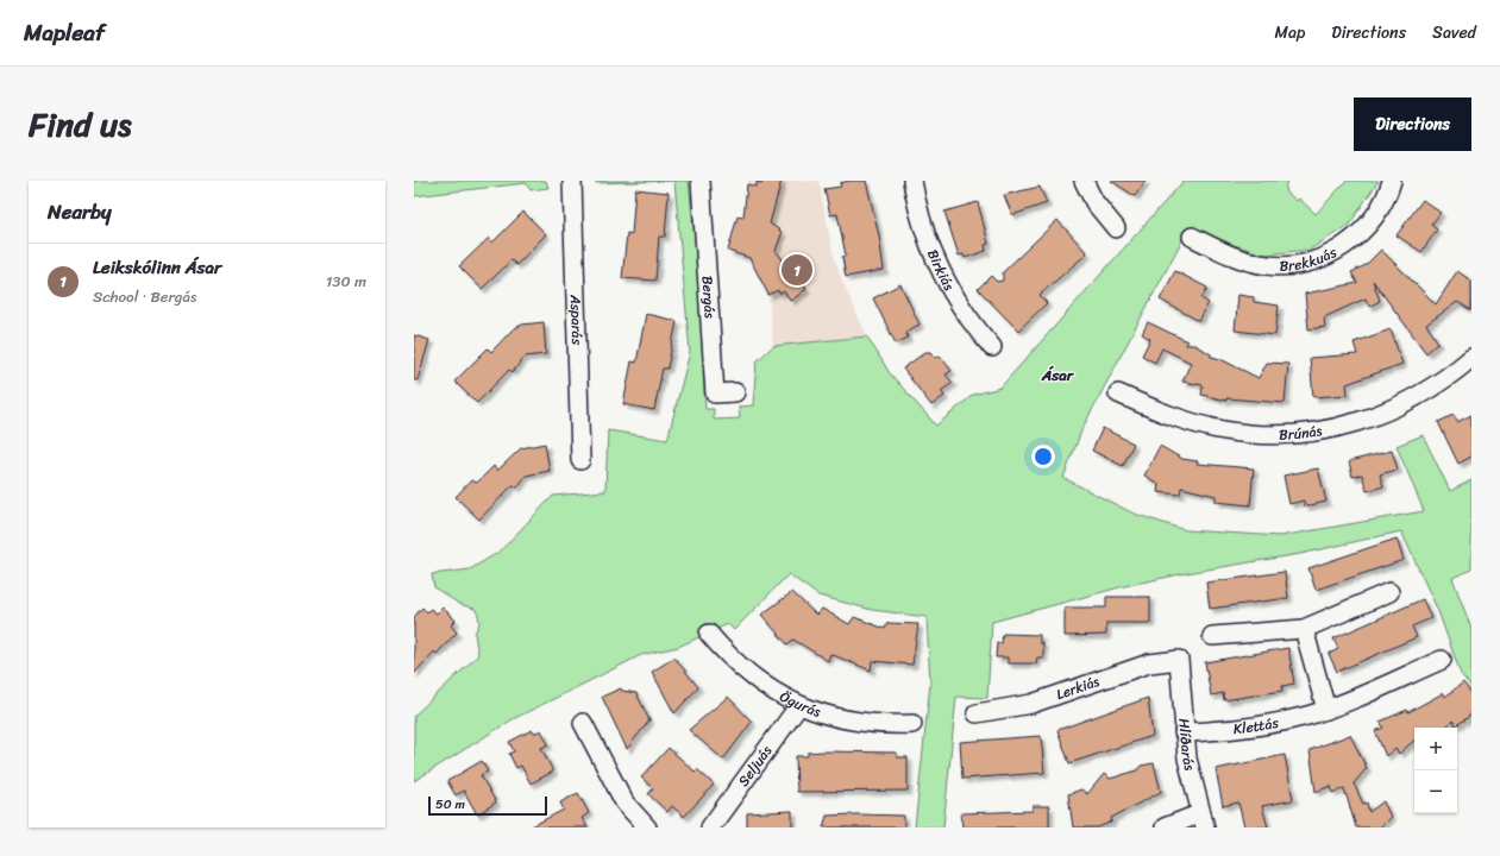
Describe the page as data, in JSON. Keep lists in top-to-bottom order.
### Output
{
  "streets": {
    "street": [
      "Brekkuás",
      "Birkiás",
      "Bergás",
      "Asparás",
      "Brúnás",
      "Lerkiás",
      "Ögurás",
      "Klettás",
      "Hlíðarás",
      "Seljuás"
    ]
  },
  "crossings": [
    ["Lerkiás", "Hlíðarás"],
    ["Ögurás", "Seljuás"],
    ["Klettás", "Hlíðarás"]
  ],
  "districts": ["Ásar"],
  "scale_bar": "50 m",
  "page": {
    "header": "Mapleaf",
    "nav": ["Map", "Directions", "Saved"],
    "title": "Find us",
    "buttons": "Directions",
    "heading": "Nearby",
    "list": [
      {
        "mark": "1",
        "name": "Leikskólinn Ásar",
        "note": "School · Bergás",
        "value": "130 m"
      }
    ],
    "pins": "1",
    "map_buttons": ["+", "−"],
    "scale": "50 m"
  }
}
